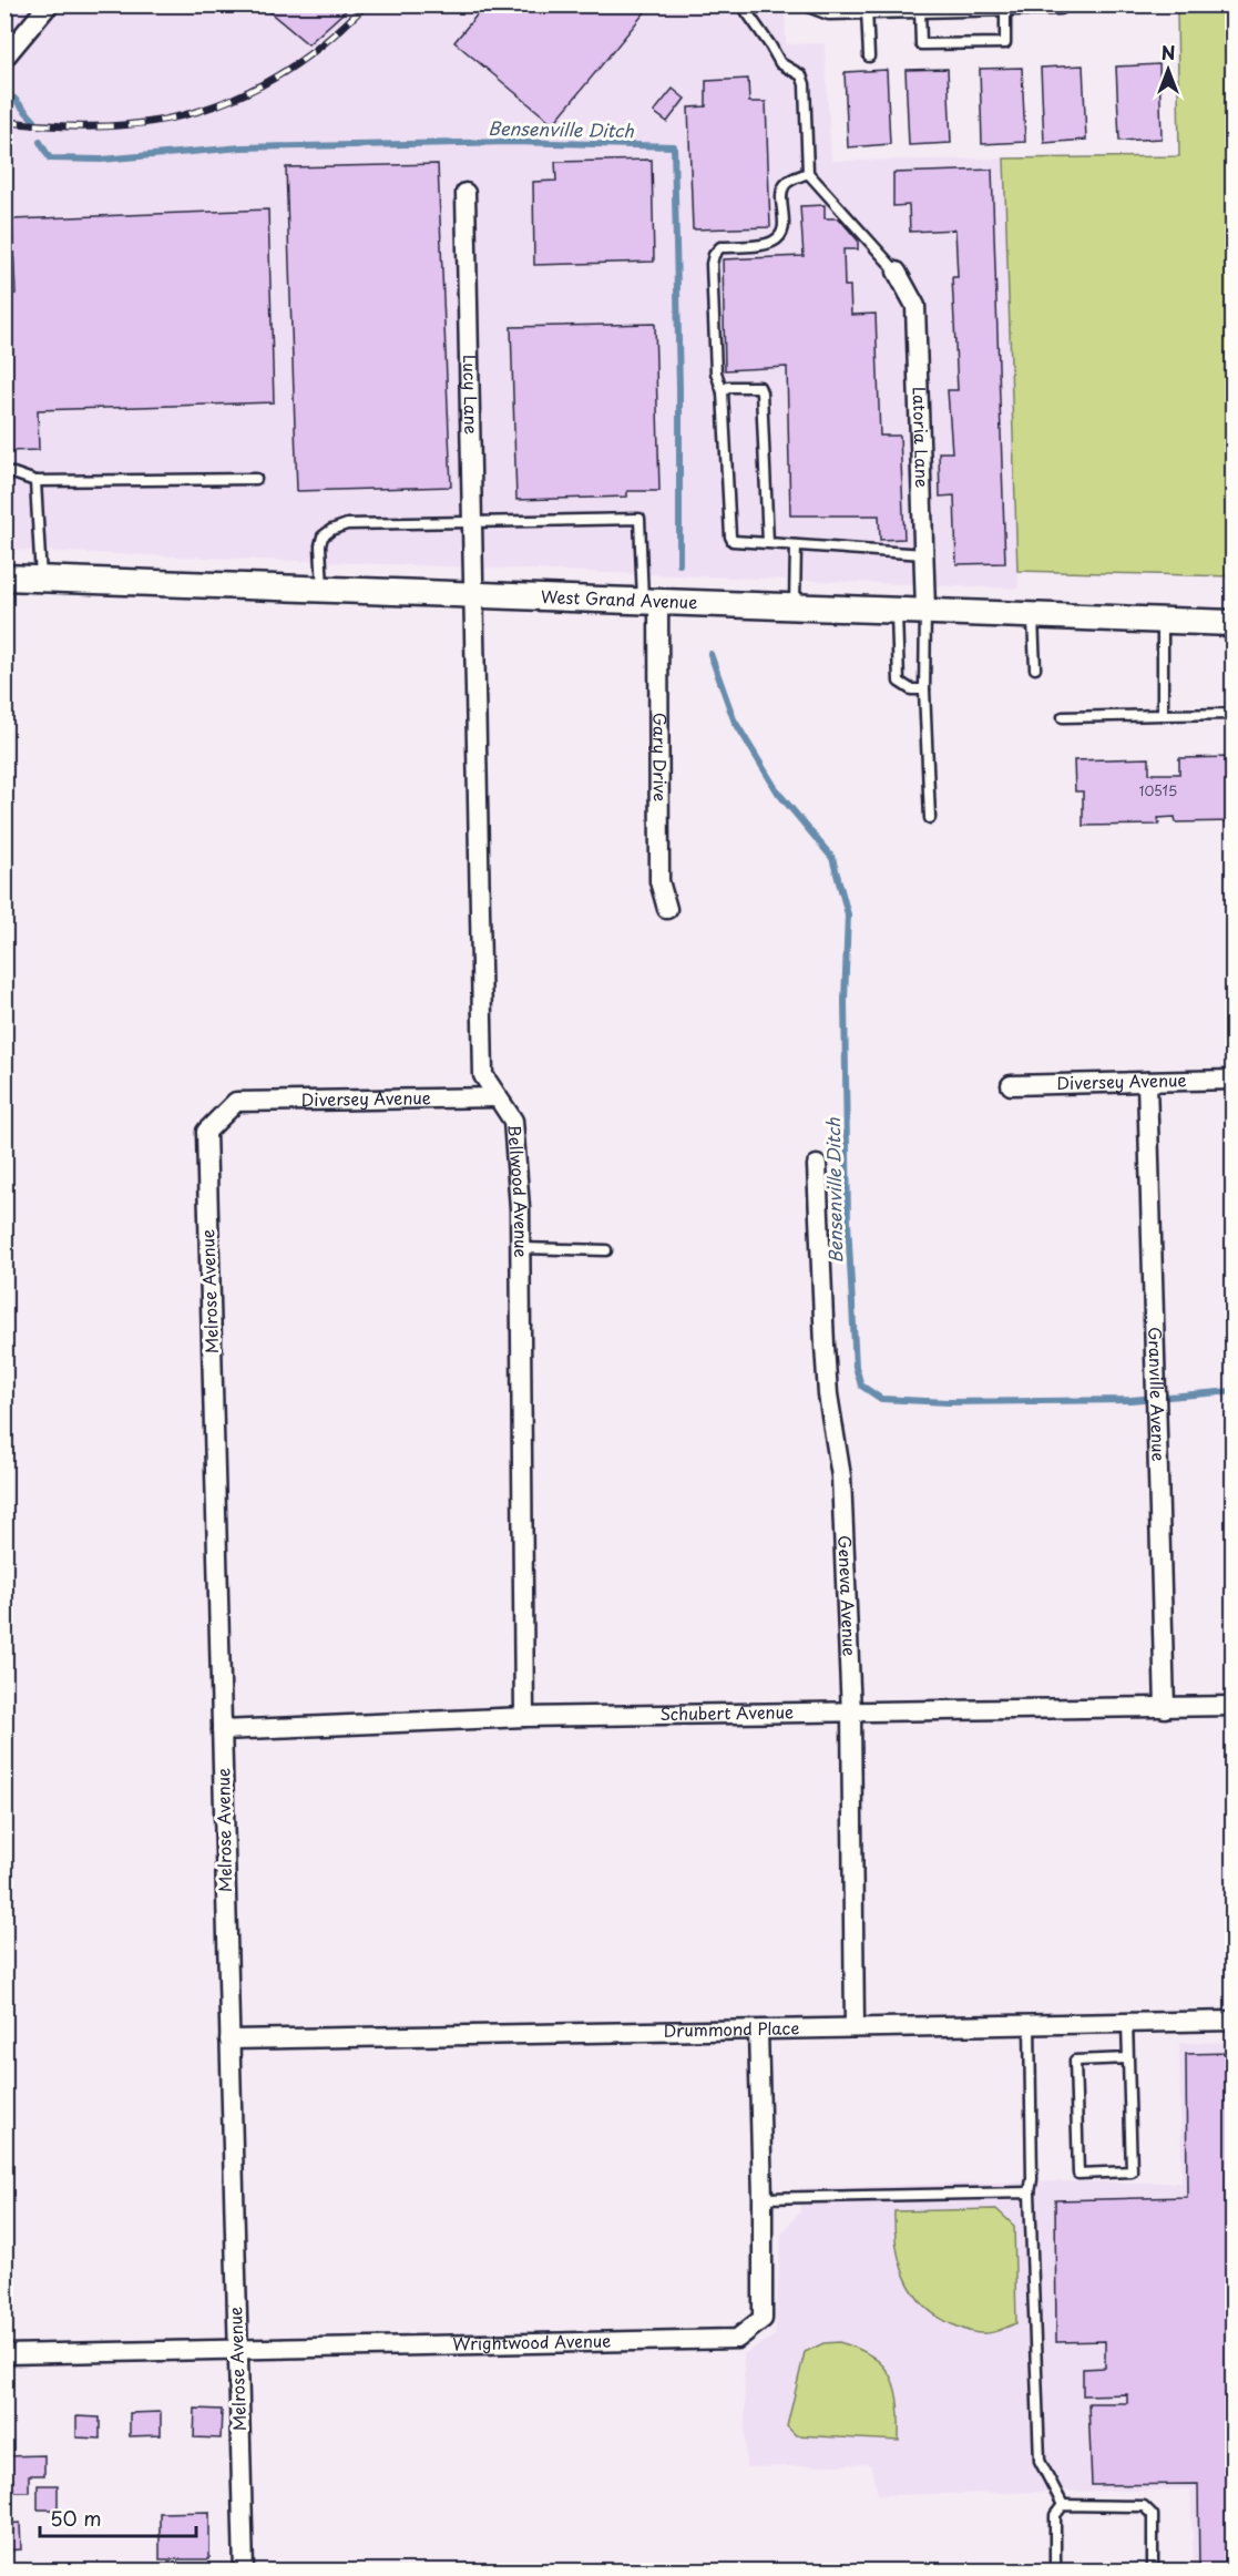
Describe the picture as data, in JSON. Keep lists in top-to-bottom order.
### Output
{
  "streets": {
    "main road": ["West Grand Avenue"],
    "street": [
      "Lucy Lane",
      "Latoria Lane",
      "Gary Drive",
      "Diversey Avenue",
      "Bellwood Avenue",
      "Melrose Avenue",
      "Granville Avenue",
      "Geneva Avenue",
      "Schubert Avenue",
      "Drummond Place",
      "Wrightwood Avenue"
    ]
  },
  "crossings": [
    ["Lucy Lane", "West Grand Avenue"],
    ["Lucy Lane", "Bellwood Avenue"],
    ["Latoria Lane", "West Grand Avenue"],
    ["West Grand Avenue", "Gary Drive"],
    ["West Grand Avenue", "Bellwood Avenue"],
    ["Diversey Avenue", "Bellwood Avenue"],
    ["Diversey Avenue", "Melrose Avenue"],
    ["Diversey Avenue", "Granville Avenue"],
    ["Bellwood Avenue", "Schubert Avenue"],
    ["Melrose Avenue", "Schubert Avenue"],
    ["Melrose Avenue", "Drummond Place"],
    ["Melrose Avenue", "Wrightwood Avenue"],
    ["Granville Avenue", "Schubert Avenue"],
    ["Geneva Avenue", "Schubert Avenue"],
    ["Geneva Avenue", "Drummond Place"],
    ["Drummond Place", "Wrightwood Avenue"]
  ],
  "water": ["Bensenville Ditch"],
  "house_numbers": ["10515"],
  "scale_bar": "50 m",
  "north": "top"
}
